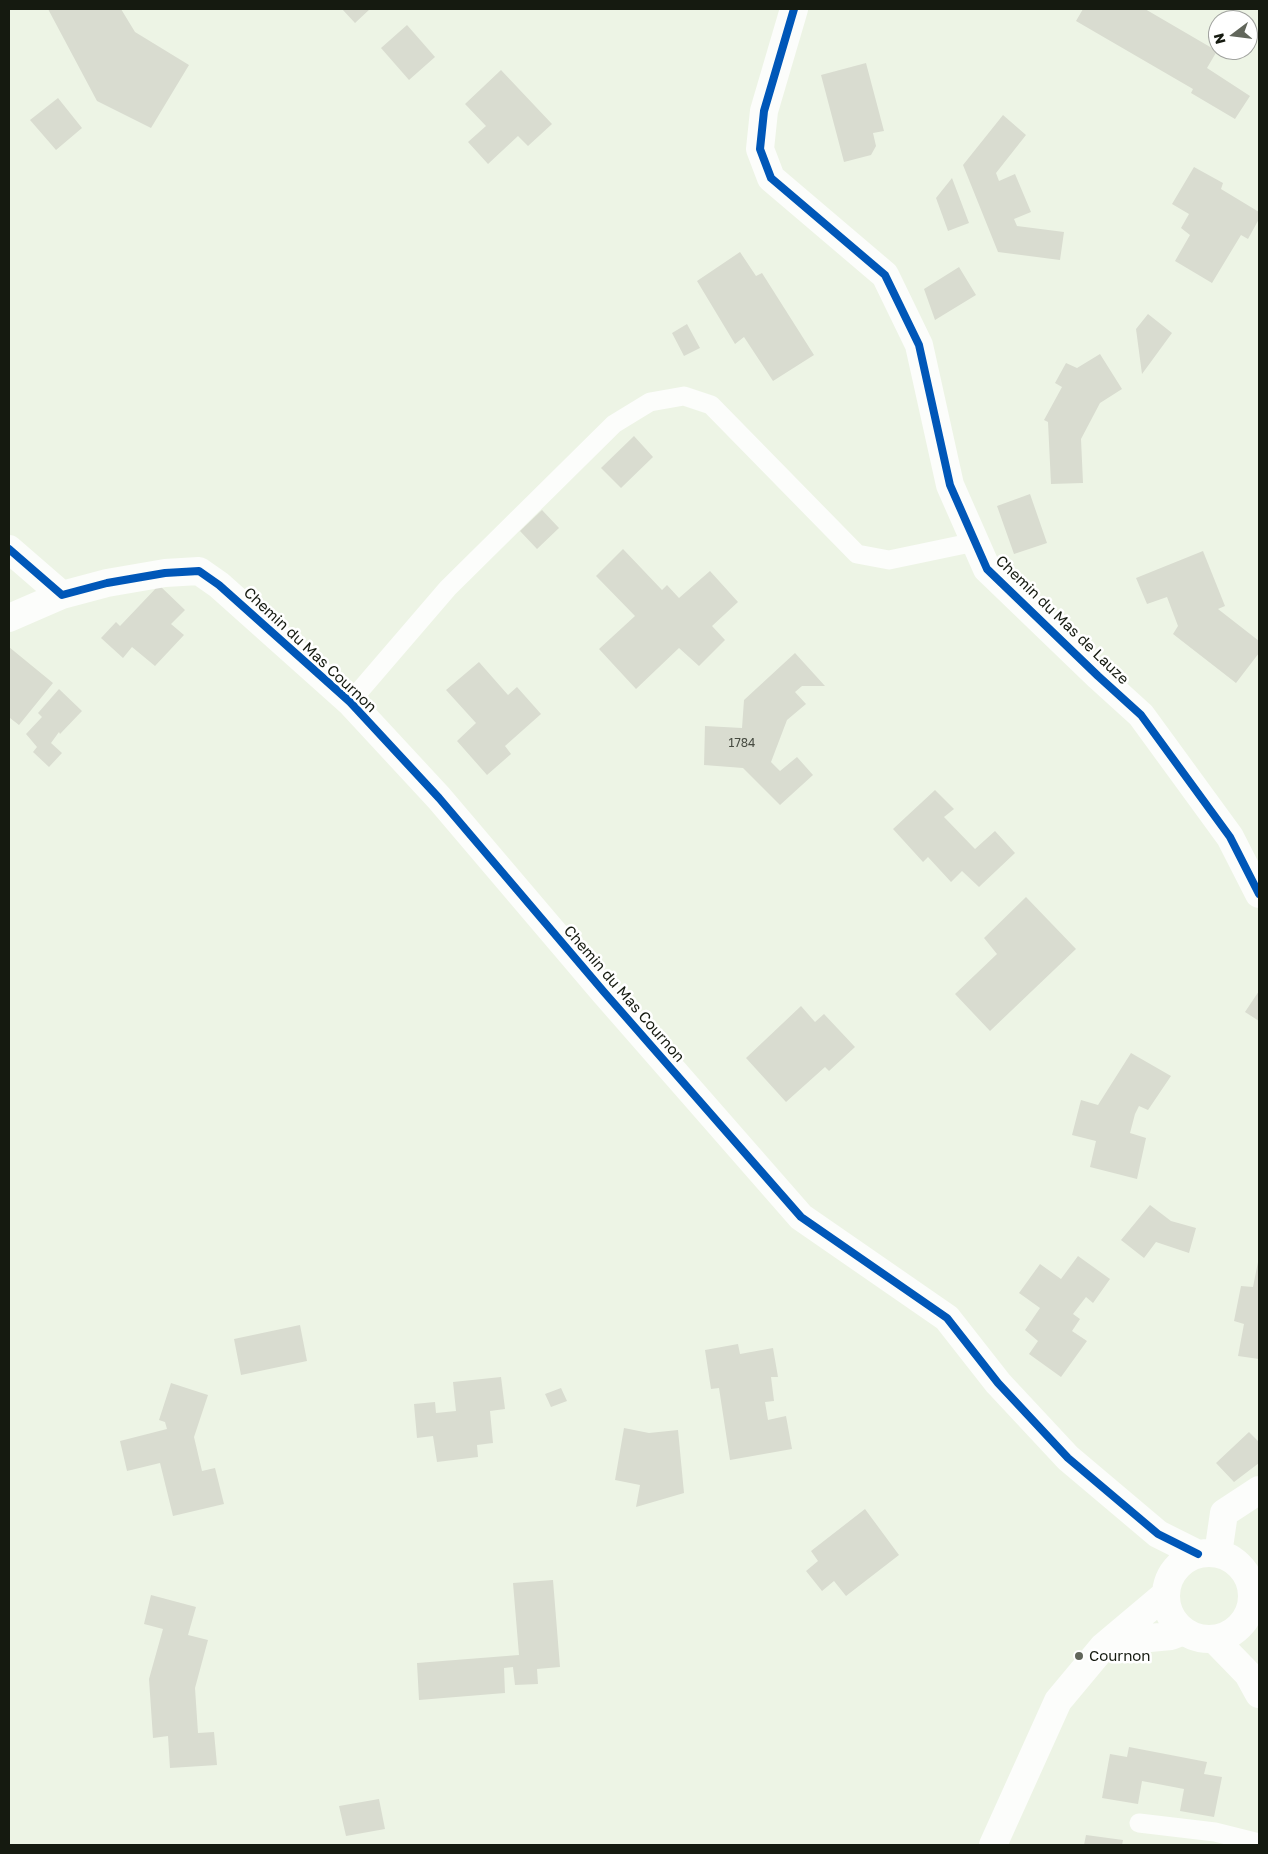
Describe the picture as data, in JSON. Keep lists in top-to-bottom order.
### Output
{
  "streets": {
    "street": ["Chemin du Mas de Lauze", "Chemin du Mas Cournon"]
  },
  "places": ["Cournon"],
  "house_numbers": ["1784"],
  "north": "left"
}
